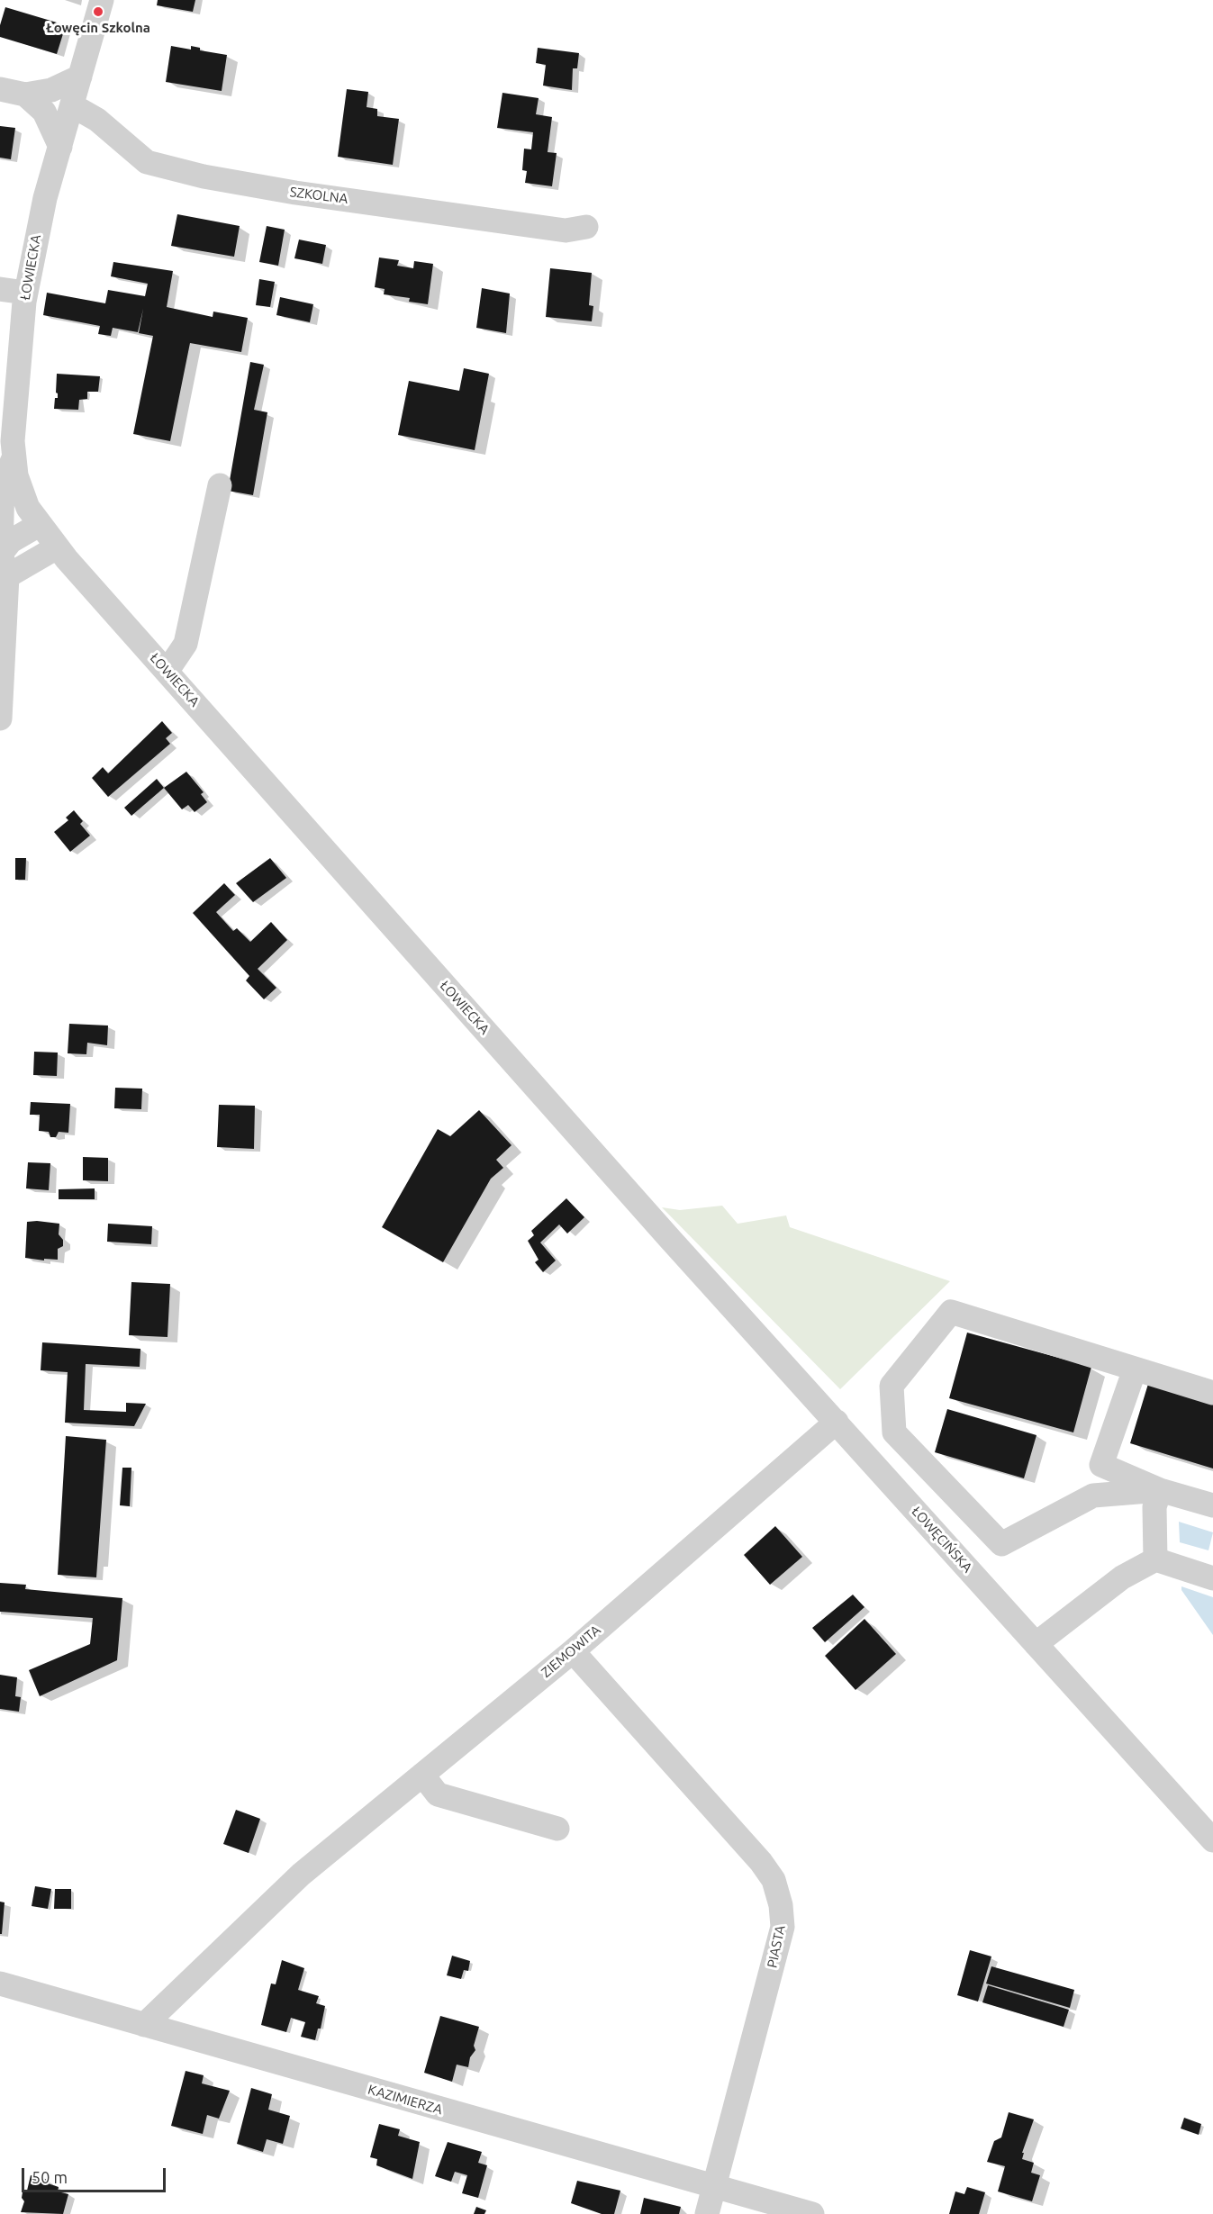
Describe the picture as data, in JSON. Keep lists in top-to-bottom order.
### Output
{
  "streets": {
    "street": [
      "SZKOLNA",
      "ŁOWIECKA",
      "ŁOWĘCIŃSKA",
      "ZIEMOWITA",
      "PIASTA",
      "KAZIMIERZA"
    ]
  },
  "crossings": [
    ["SZKOLNA", "ŁOWIECKA"],
    ["ŁOWIECKA", "ŁOWĘCIŃSKA"],
    ["ŁOWĘCIŃSKA", "ZIEMOWITA"],
    ["ZIEMOWITA", "PIASTA"],
    ["ZIEMOWITA", "KAZIMIERZA"],
    ["PIASTA", "KAZIMIERZA"]
  ],
  "places": ["Łowęcin Szkolna"],
  "scale_bar": "50 m"
}
